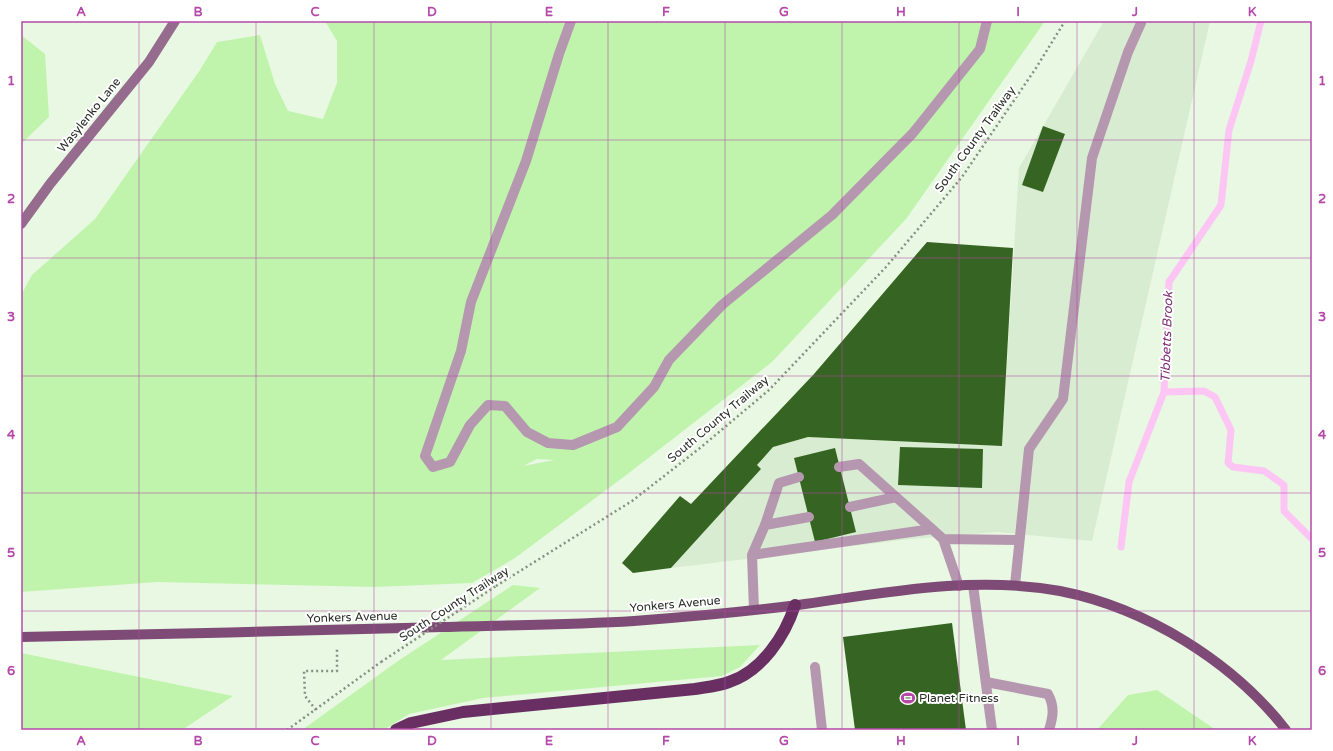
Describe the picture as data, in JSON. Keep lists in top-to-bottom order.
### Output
{
  "streets": {
    "main road": ["Yonkers Avenue"],
    "street": ["Wasylenko Lane"],
    "path": ["South County Trailway"]
  },
  "water": ["Tibbetts Brook"],
  "places": {
    "sports": ["Planet Fitness"]
  },
  "grid": {
    "columns": [
      "A",
      "B",
      "C",
      "D",
      "E",
      "F",
      "G",
      "H",
      "I",
      "J",
      "K"
    ],
    "rows": [
      "1",
      "2",
      "3",
      "4",
      "5",
      "6"
    ]
  }
}
